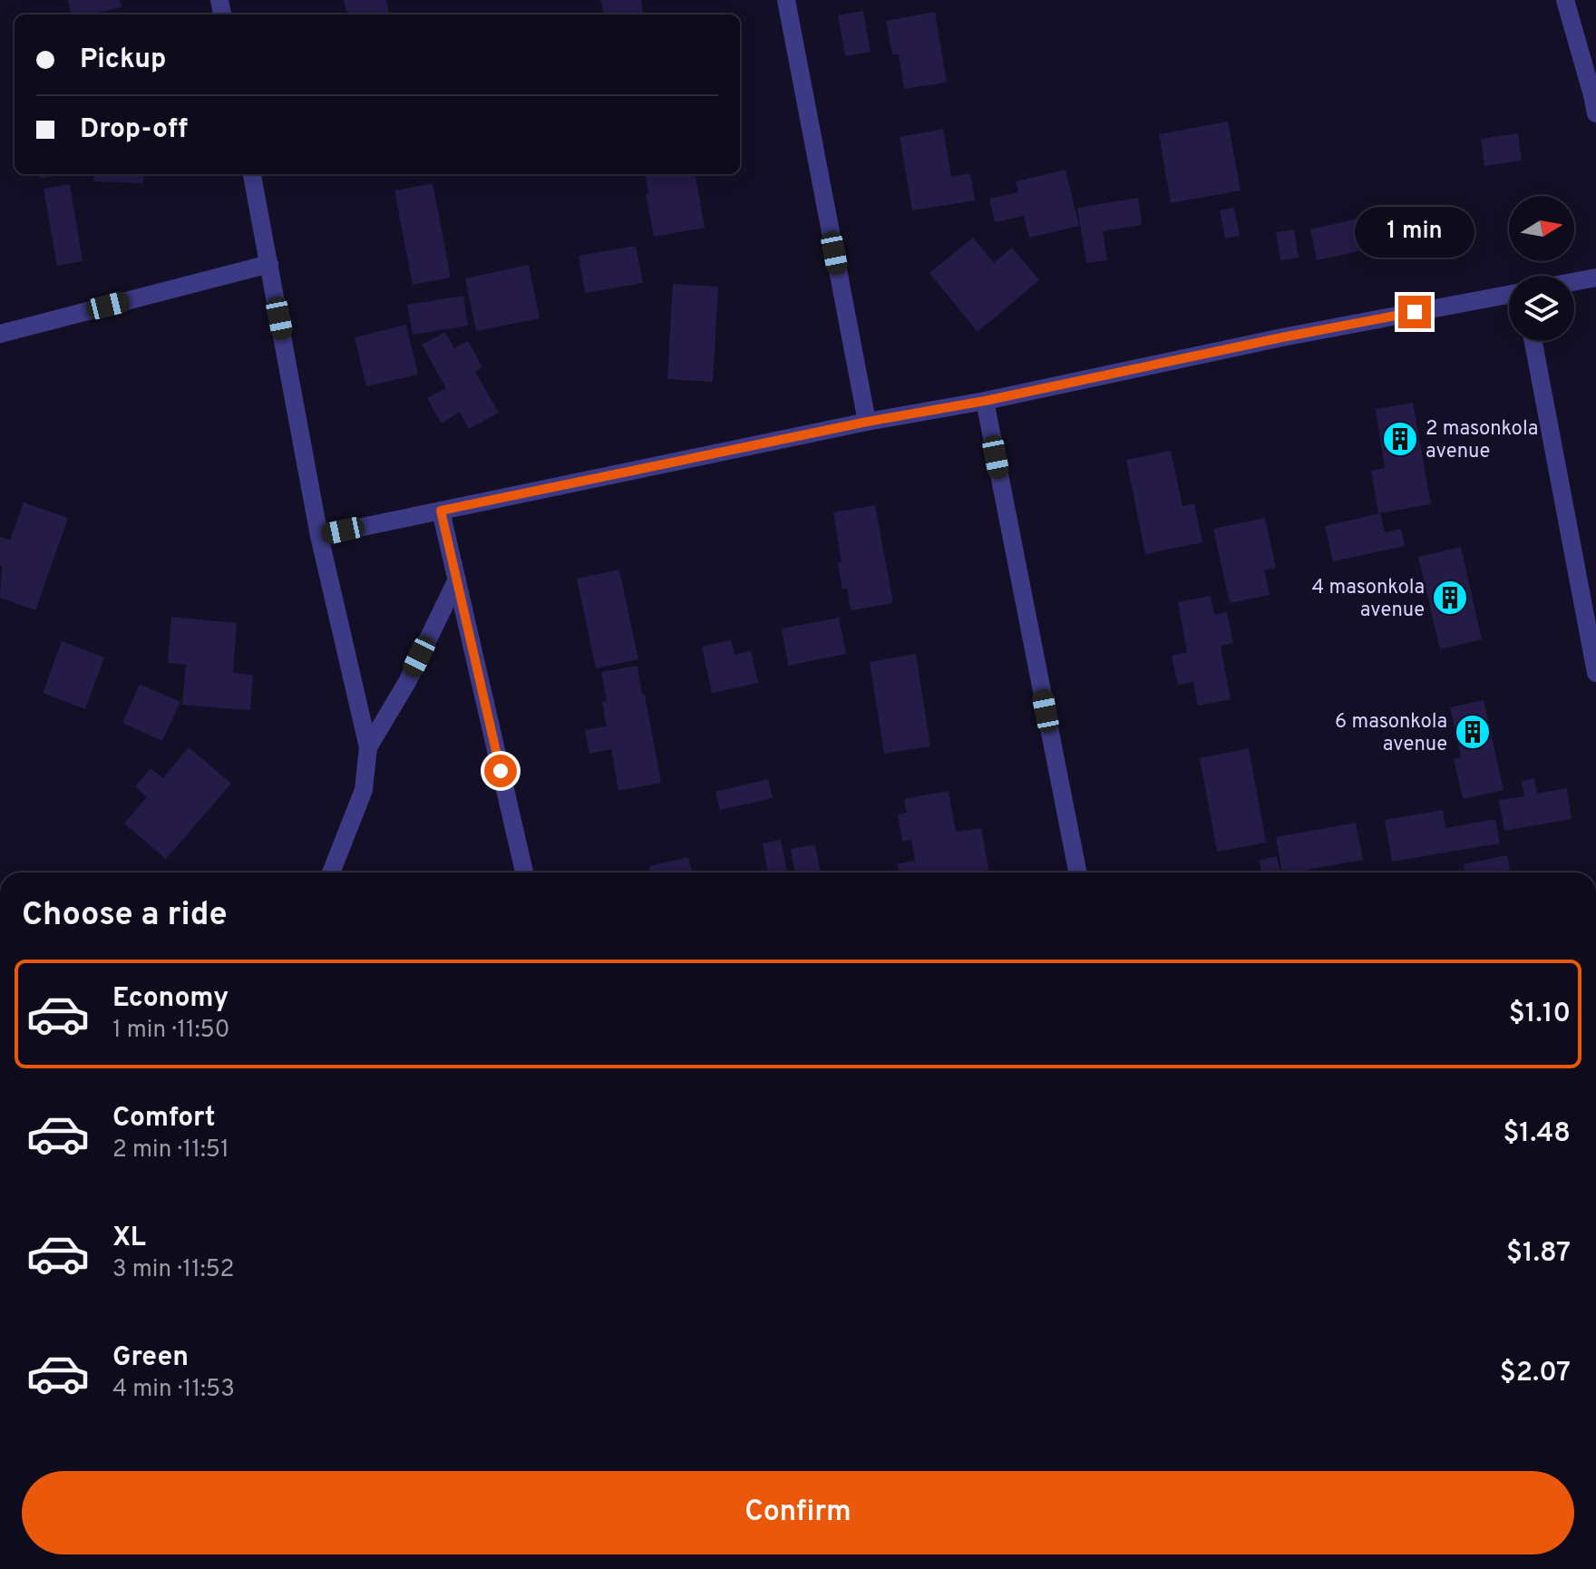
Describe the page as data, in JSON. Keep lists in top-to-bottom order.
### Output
{
  "places": {
    "building": ["2 masonkola avenue", "4 masonkola avenue", "6 masonkola avenue"]
  },
  "north": "right",
  "page": {
    "banner": ["Pickup", "Drop-off"],
    "bubble": "1 min",
    "heading": "Choose a ride",
    "list": [
      {
        "name": "Economy",
        "note": "1 min · 11:50",
        "value": "$1.10"
      },
      {
        "name": "Comfort",
        "note": "2 min · 11:51",
        "value": "$1.48"
      },
      {
        "name": "XL",
        "note": "3 min · 11:52",
        "value": "$1.87"
      },
      {
        "name": "Green",
        "note": "4 min · 11:53",
        "value": "$2.07"
      }
    ],
    "buttons": "Confirm"
  }
}
